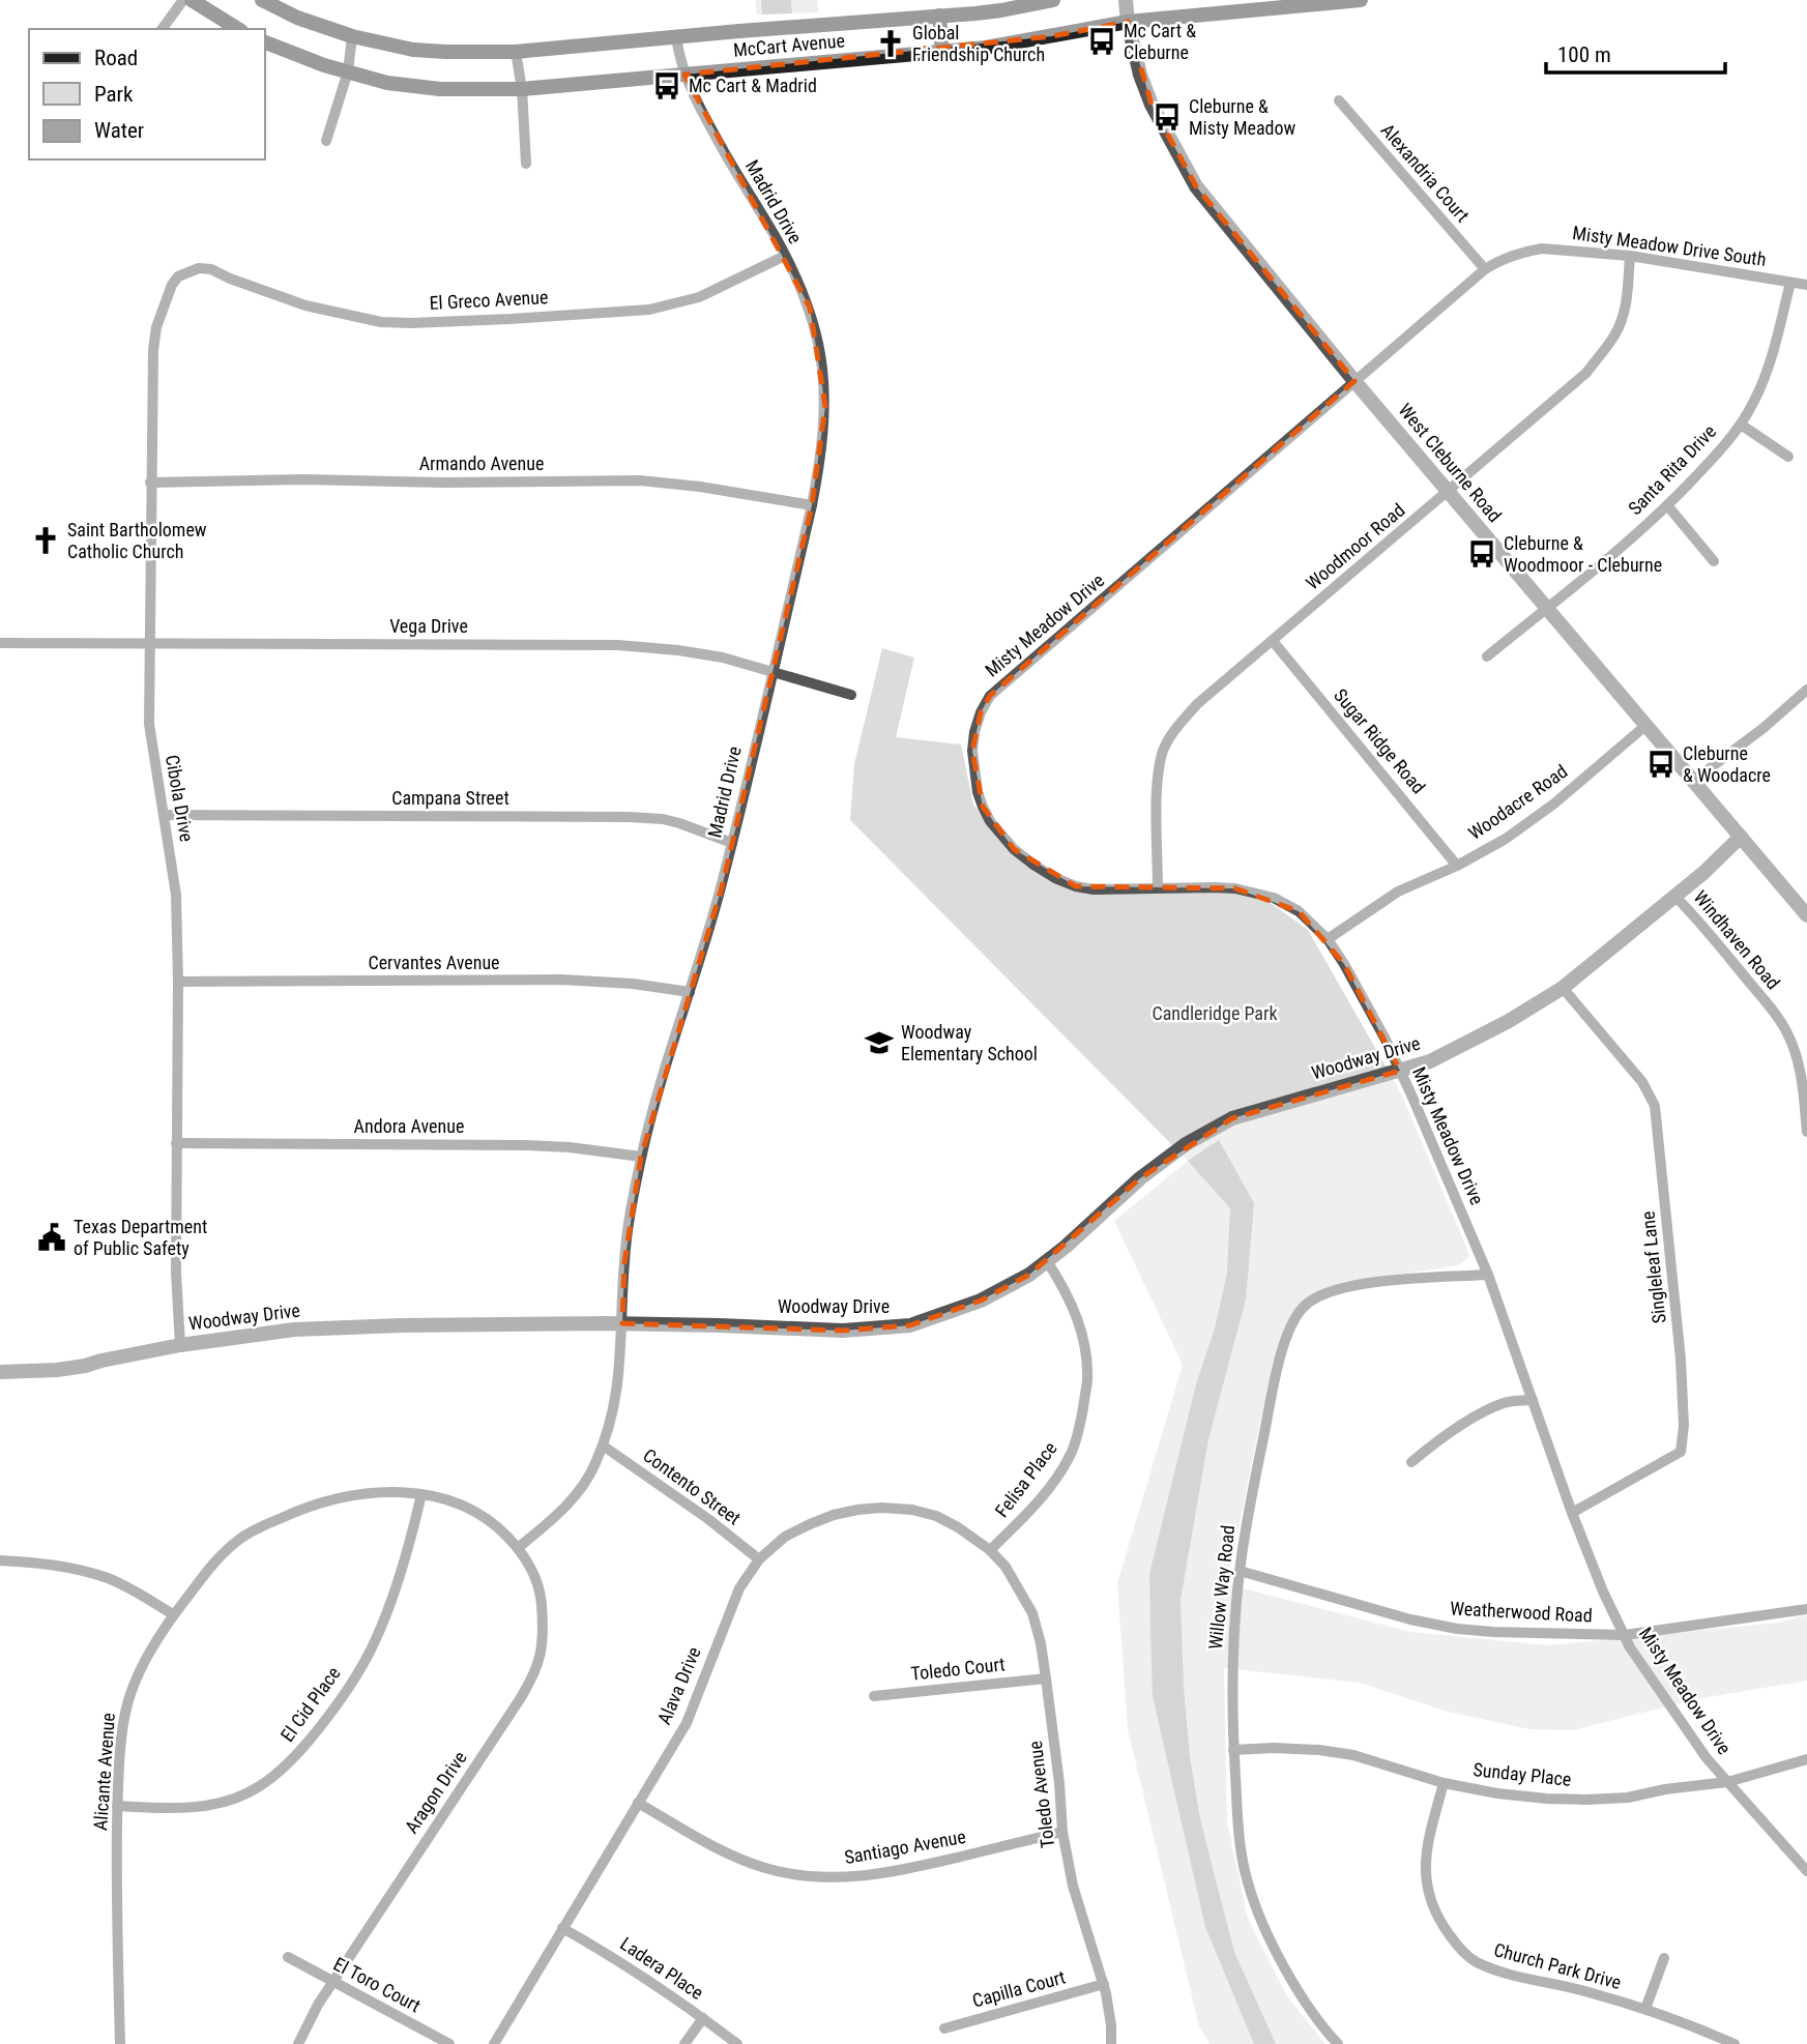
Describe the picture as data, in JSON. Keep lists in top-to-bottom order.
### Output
{
  "streets": {
    "main road": ["McCart Avenue"],
    "street": [
      "Alexandria Court",
      "Madrid Drive",
      "Misty Meadow Drive South",
      "El Greco Avenue",
      "West Cleburne Road",
      "Armando Avenue",
      "Santa Rita Drive",
      "Woodmoor Road",
      "Misty Meadow Drive",
      "Vega Drive",
      "Sugar Ridge Road",
      "Cibola Drive",
      "Campana Street",
      "Woodacre Road",
      "Windhaven Road",
      "Cervantes Avenue",
      "Woodway Drive",
      "Andora Avenue",
      "Singleleaf Lane",
      "Felisa Place",
      "Contento Street",
      "Willow Way Road",
      "Weatherwood Road",
      "Toledo Court",
      "Alava Drive",
      "El Cid Place",
      "Alicante Avenue",
      "Sunday Place",
      "Aragon Drive",
      "Toledo Avenue",
      "Santiago Avenue",
      "Church Park Drive",
      "Ladera Place",
      "El Toro Court",
      "Capilla Court"
    ]
  },
  "crossings": [
    ["McCart Avenue", "Madrid Drive"],
    ["McCart Avenue", "West Cleburne Road"],
    ["Alexandria Court", "Misty Meadow Drive South"],
    ["Madrid Drive", "El Greco Avenue"],
    ["Madrid Drive", "Armando Avenue"],
    ["Madrid Drive", "Vega Drive"],
    ["Madrid Drive", "Campana Street"],
    ["Madrid Drive", "Cervantes Avenue"],
    ["Madrid Drive", "Woodway Drive"],
    ["Madrid Drive", "Andora Avenue"],
    ["Madrid Drive", "Contento Street"],
    ["Madrid Drive", "Alicante Avenue"],
    ["Madrid Drive", "Aragon Drive"],
    ["Misty Meadow Drive South", "West Cleburne Road"],
    ["Misty Meadow Drive South", "Santa Rita Drive"],
    ["Misty Meadow Drive South", "Woodmoor Road"],
    ["Misty Meadow Drive South", "Misty Meadow Drive"],
    ["El Greco Avenue", "Cibola Drive"],
    ["West Cleburne Road", "Santa Rita Drive"],
    ["West Cleburne Road", "Woodmoor Road"],
    ["West Cleburne Road", "Misty Meadow Drive"],
    ["West Cleburne Road", "Woodacre Road"],
    ["West Cleburne Road", "Woodway Drive"],
    ["Armando Avenue", "Cibola Drive"],
    ["Woodmoor Road", "Misty Meadow Drive"],
    ["Woodmoor Road", "Sugar Ridge Road"],
    ["Misty Meadow Drive", "Woodacre Road"],
    ["Misty Meadow Drive", "Woodway Drive"],
    ["Misty Meadow Drive", "Singleleaf Lane"],
    ["Misty Meadow Drive", "Willow Way Road"],
    ["Misty Meadow Drive", "Weatherwood Road"],
    ["Misty Meadow Drive", "Sunday Place"],
    ["Vega Drive", "Cibola Drive"],
    ["Sugar Ridge Road", "Woodacre Road"],
    ["Cibola Drive", "Campana Street"],
    ["Cibola Drive", "Cervantes Avenue"],
    ["Cibola Drive", "Woodway Drive"],
    ["Cibola Drive", "Andora Avenue"],
    ["Windhaven Road", "Woodway Drive"],
    ["Woodway Drive", "Singleleaf Lane"],
    ["Woodway Drive", "Felisa Place"],
    ["Felisa Place", "Alava Drive"],
    ["Felisa Place", "Toledo Avenue"],
    ["Contento Street", "Alava Drive"],
    ["Willow Way Road", "Weatherwood Road"],
    ["Willow Way Road", "Sunday Place"],
    ["Toledo Court", "Toledo Avenue"],
    ["Alava Drive", "Toledo Avenue"],
    ["Alava Drive", "Santiago Avenue"],
    ["Alava Drive", "Ladera Place"],
    ["El Cid Place", "Alicante Avenue"],
    ["Alicante Avenue", "Aragon Drive"],
    ["Sunday Place", "Church Park Drive"],
    ["Aragon Drive", "El Toro Court"],
    ["Toledo Avenue", "Santiago Avenue"],
    ["Toledo Avenue", "Capilla Court"]
  ],
  "parks": ["Candleridge Park"],
  "places": {
    "bus stop": [
      "Mc Cart & Cleburne",
      "Mc Cart & Madrid",
      "Cleburne & Misty Meadow",
      "Cleburne & Woodmoor - Cleburne",
      "Cleburne & Woodacre"
    ],
    "church": ["Global Friendship Church", "Saint Bartholomew Catholic Church"],
    "school or university": ["Woodway Elementary School"],
    "public building": ["Texas Department of Public Safety"]
  },
  "legend": ["Road", "Park", "Water"],
  "scale_bar": "100 m"
}
